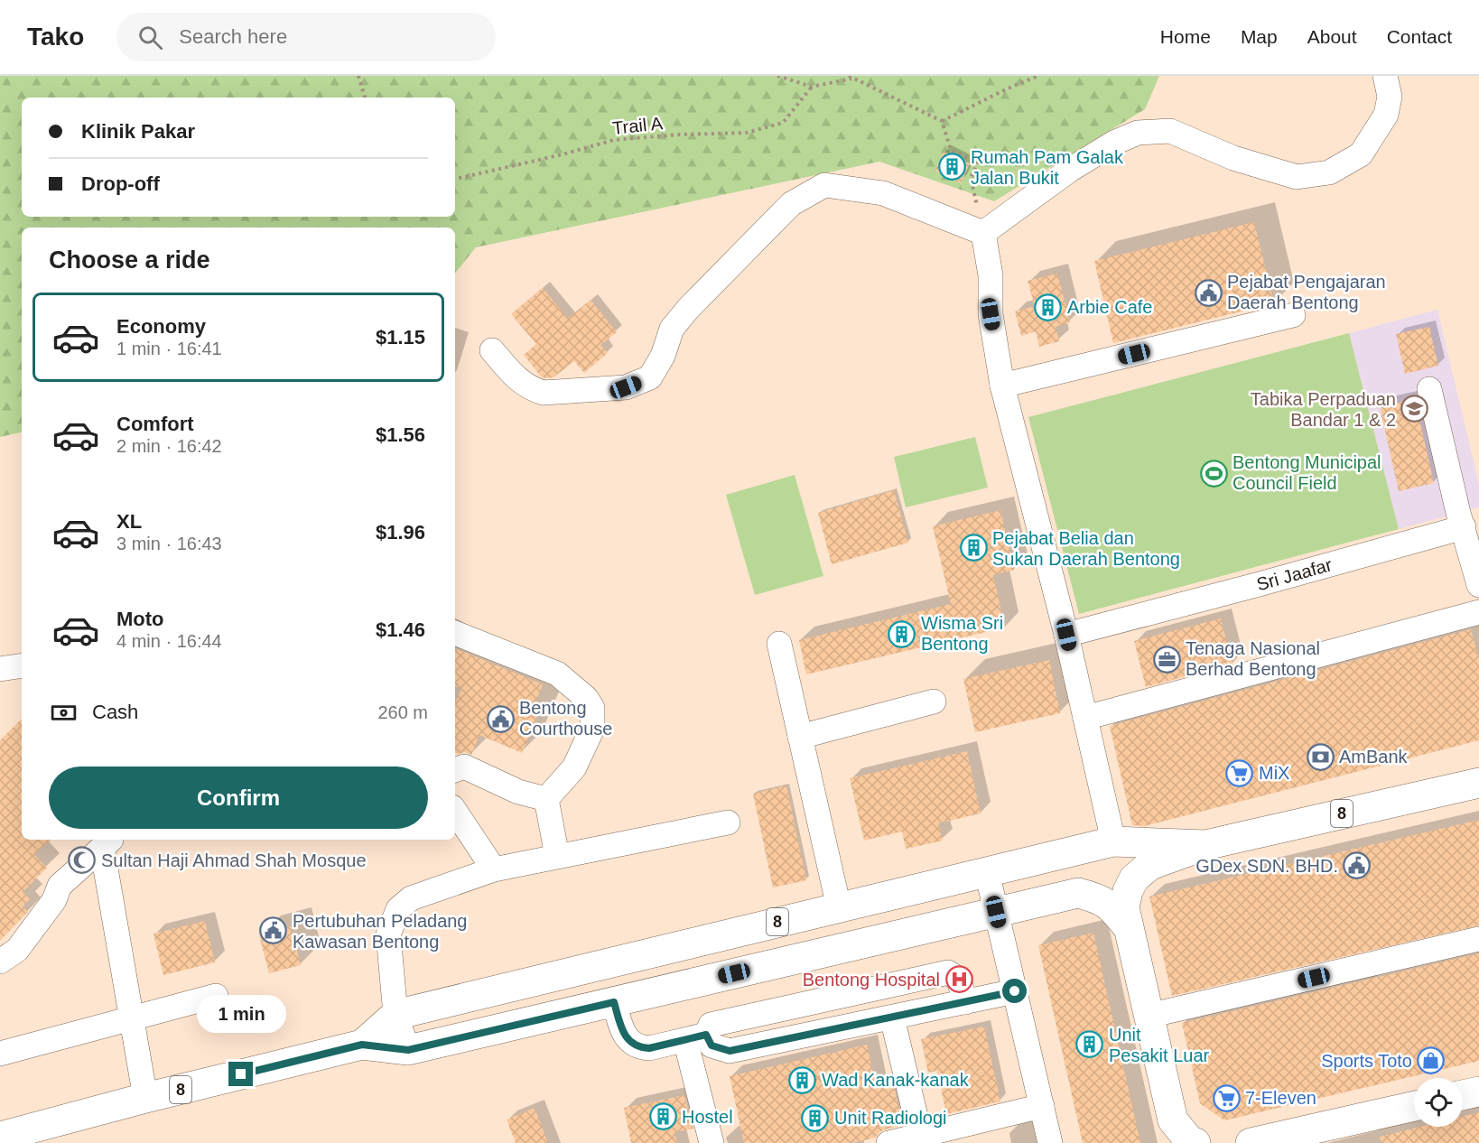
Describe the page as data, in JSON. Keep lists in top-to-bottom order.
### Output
{
  "streets": {
    "main road": ["8"],
    "street": ["Sri Jaafar"],
    "path": ["Trail A"]
  },
  "places": {
    "building": [
      "Rumah Pam Galak Jalan Bukit",
      "Arbie Cafe",
      "Pejabat Belia dan Sukan Daerah Bentong",
      "Wisma Sri Bentong",
      "Unit Pesakit Luar",
      "Wad Kanak-kanak",
      "Hostel",
      "Unit Radiologi"
    ],
    "public building": [
      "Pejabat Pengajaran Daerah Bentong",
      "Bentong Courthouse",
      "GDex SDN. BHD.",
      "Pertubuhan Peladang Kawasan Bentong"
    ],
    "school or university": ["Tabika Perpaduan Bandar 1 & 2"],
    "sports": ["Bentong Municipal Council Field"],
    "office": ["Tenaga Nasional Berhad Bentong"],
    "bank": ["AmBank"],
    "supermarket": ["MiX", "7-Eleven"],
    "mosque": ["Sultan Haji Ahmad Shah Mosque"],
    "hospital": ["Bentong Hospital"],
    "shop": ["Sports Toto"]
  },
  "page": {
    "header": "Tako",
    "search": "Search here",
    "nav": [
      "Home",
      "Map",
      "About",
      "Contact"
    ],
    "banner": ["Klinik Pakar", "Drop-off"],
    "heading": "Choose a ride",
    "list": [
      {
        "name": "Economy",
        "note": "1 min · 16:41",
        "value": "$1.15"
      },
      {
        "name": "Comfort",
        "note": "2 min · 16:42",
        "value": "$1.56"
      },
      {
        "name": "XL",
        "note": "3 min · 16:43",
        "value": "$1.96"
      },
      {
        "name": "Moto",
        "note": "4 min · 16:44",
        "value": "$1.46"
      }
    ],
    "pay": ["Cash", "260 m"],
    "buttons": "Confirm",
    "bubble": "1 min"
  }
}
